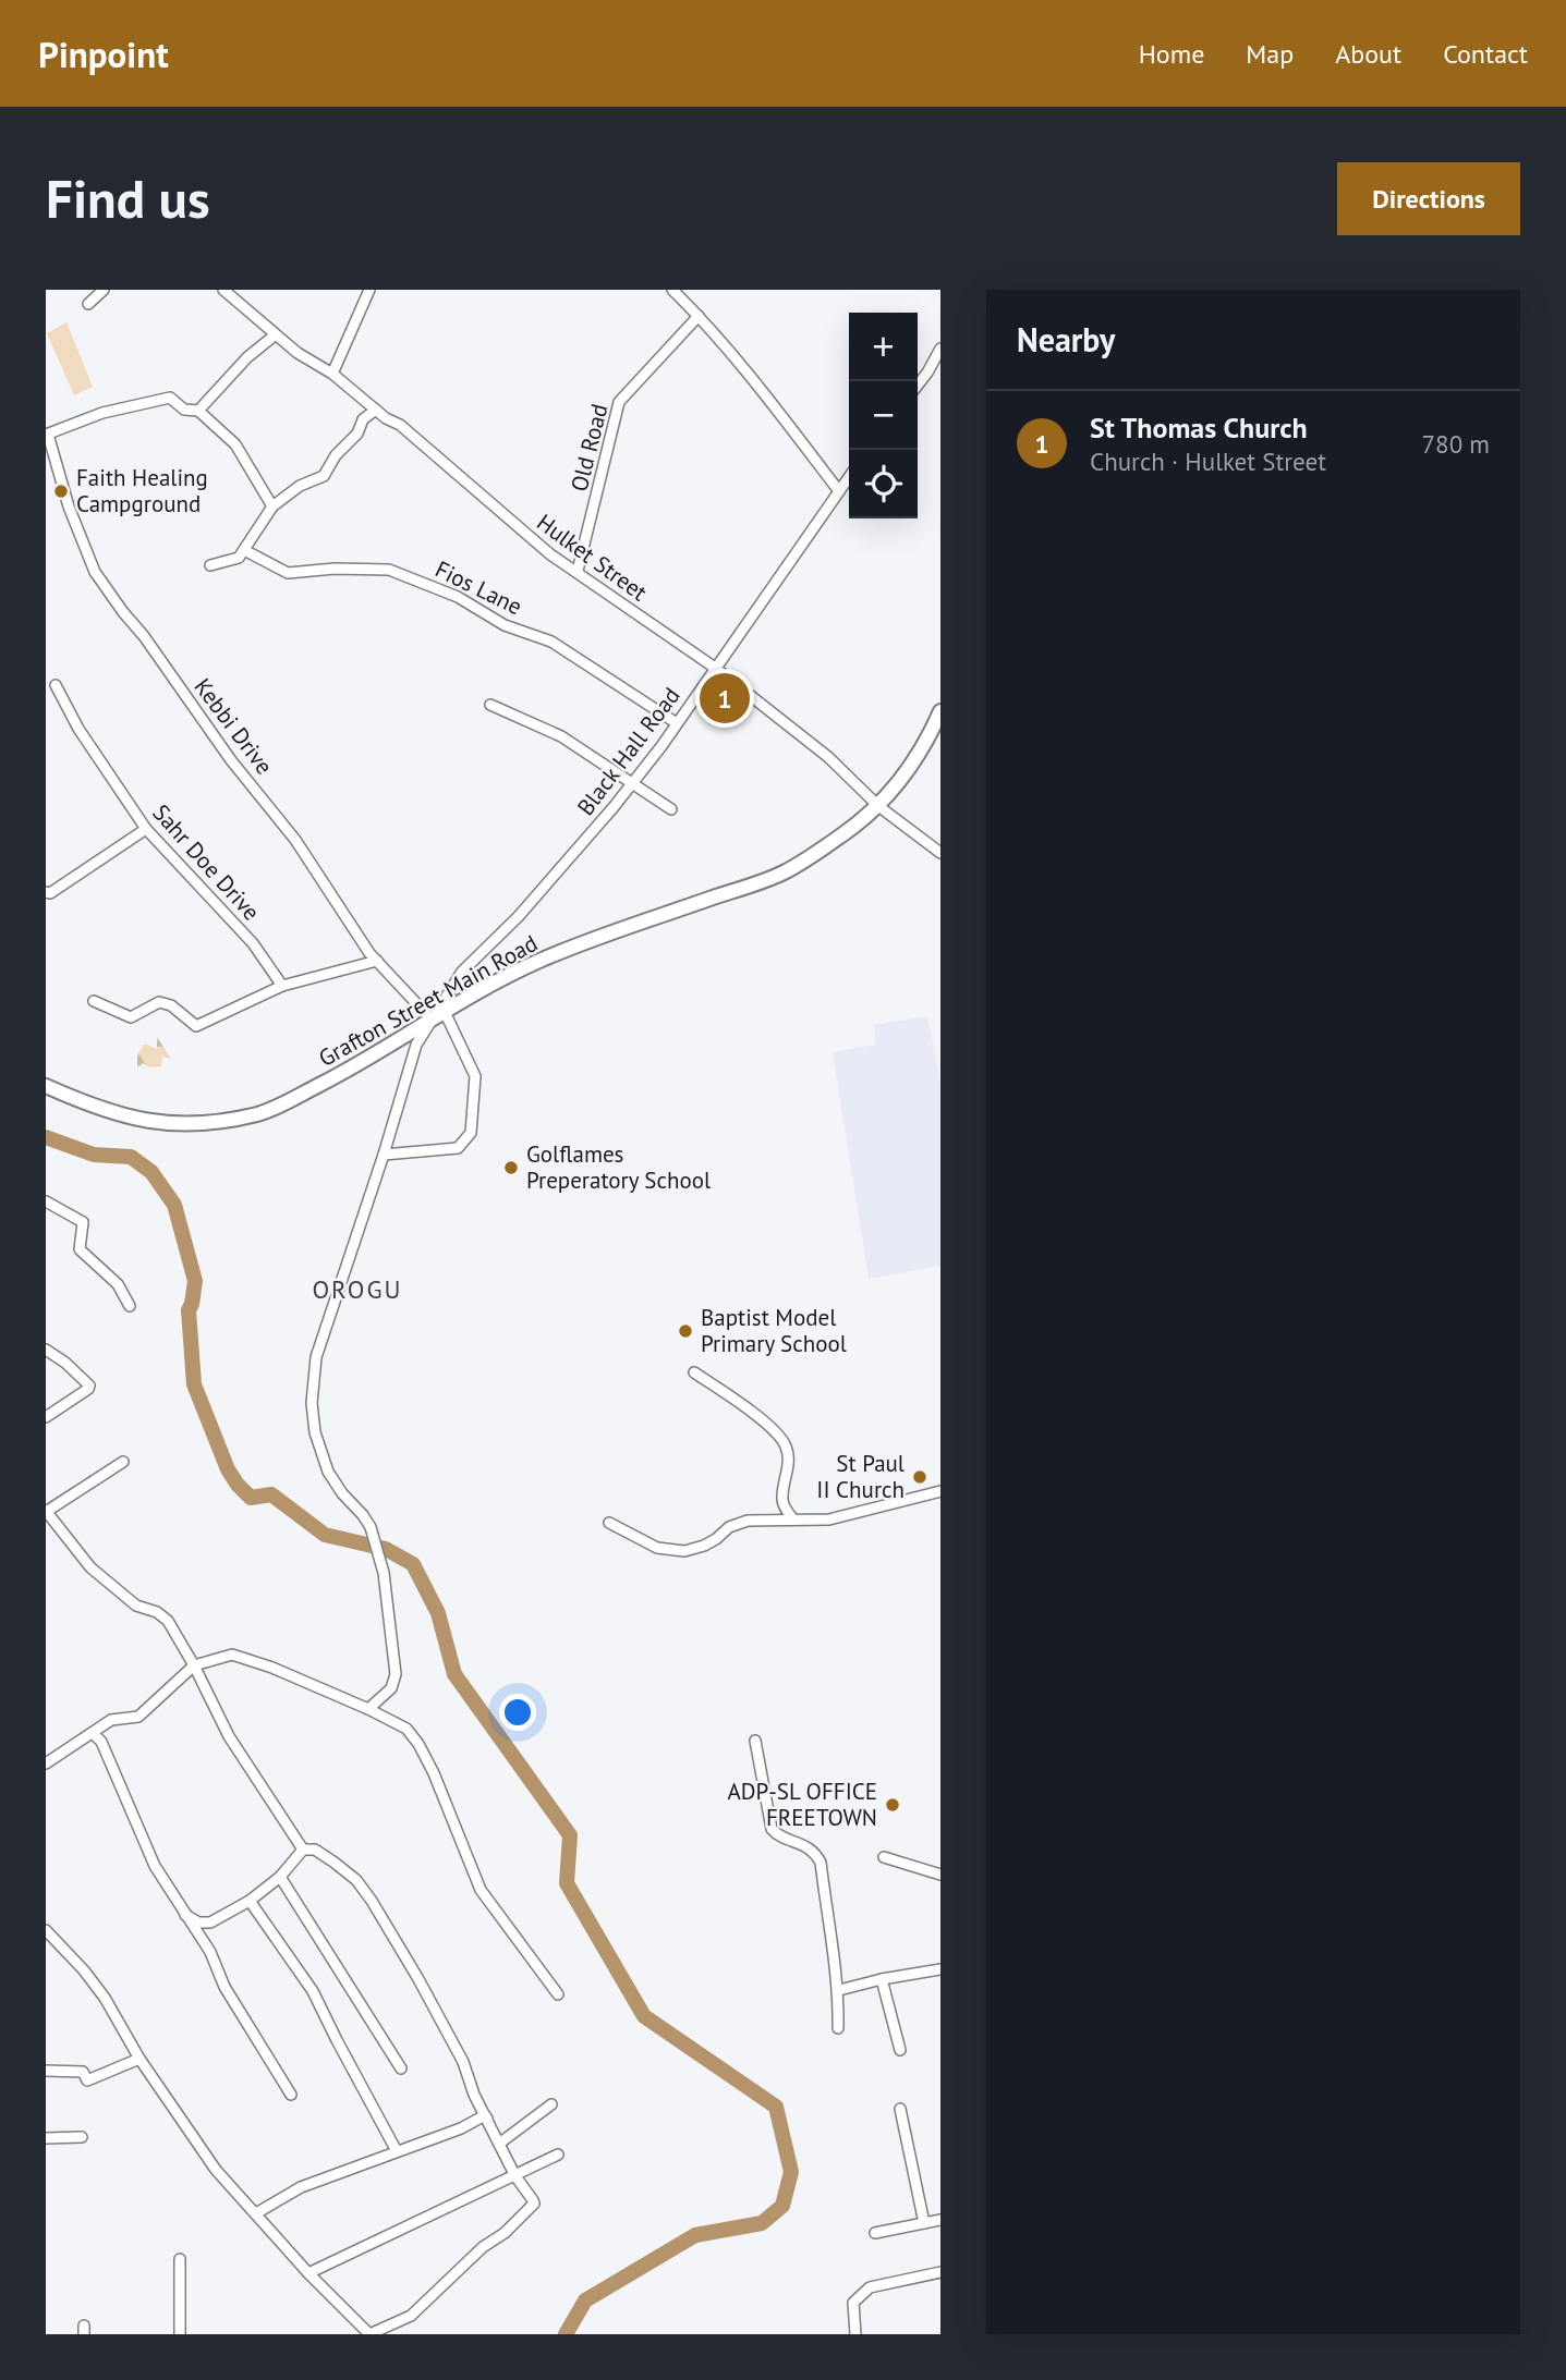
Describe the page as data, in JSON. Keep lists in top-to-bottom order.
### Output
{
  "streets": {
    "street": [
      "Old Road",
      "Hulket Street",
      "Fios Lane",
      "Kebbi Drive",
      "Black Hall Road",
      "Sahr Doe Drive",
      "Grafton Street Main Road"
    ]
  },
  "crossings": [
    ["Old Road", "Hulket Street"],
    ["Hulket Street", "Black Hall Road"],
    ["Hulket Street", "Grafton Street Main Road"],
    ["Fios Lane", "Black Hall Road"],
    ["Kebbi Drive", "Black Hall Road"],
    ["Kebbi Drive", "Grafton Street Main Road"],
    ["Black Hall Road", "Grafton Street Main Road"]
  ],
  "districts": ["OROGU"],
  "places": [
    "Faith Healing Campground",
    "Golflames Preperatory School",
    "Baptist Model Primary School",
    "St Paul II Church",
    "ADP-SL OFFICE FREETOWN"
  ],
  "page": {
    "header": "Pinpoint",
    "nav": [
      "Home",
      "Map",
      "About",
      "Contact"
    ],
    "buttons": "Directions",
    "title": "Find us",
    "heading": "Nearby",
    "map_buttons": ["+", "−"],
    "list": [
      {
        "mark": "1",
        "name": "St Thomas Church",
        "note": "Church · Hulket Street",
        "value": "780 m"
      }
    ],
    "pins": "1"
  }
}
